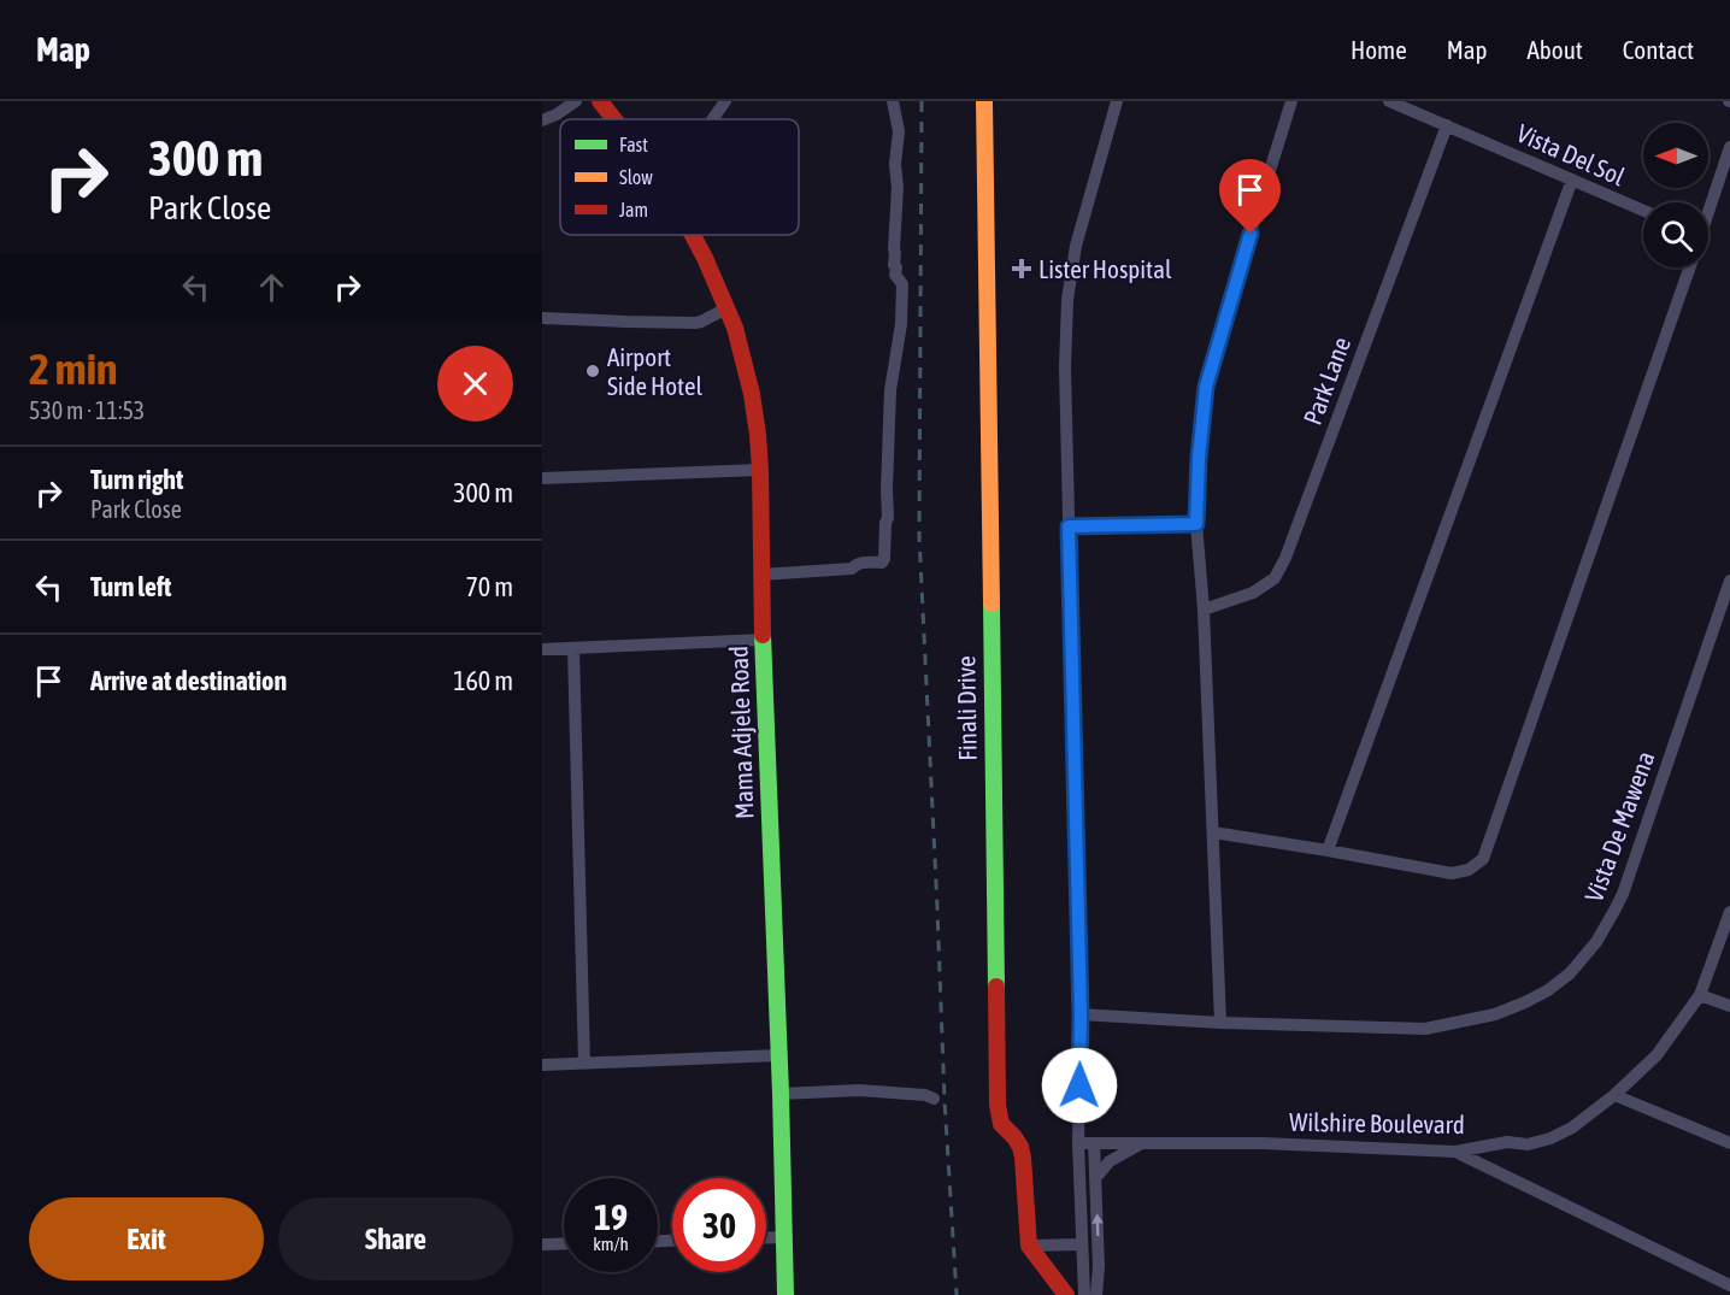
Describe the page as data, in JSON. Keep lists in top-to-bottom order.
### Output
{
  "streets": {
    "street": [
      "Vista Del Sol",
      "Park Lane",
      "Finali Drive",
      "Mama Adjele Road",
      "Vista De Mawena",
      "Wilshire Boulevard"
    ]
  },
  "crossings": [
    ["Vista Del Sol", "Park Lane"]
  ],
  "places": {
    "health": ["Lister Hospital"],
    "other": ["Airport Side Hotel"]
  },
  "legend": ["Fast", "Slow", "Jam"],
  "north": "left",
  "page": {
    "header": "Map",
    "nav": [
      "Home",
      "Map",
      "About",
      "Contact"
    ],
    "turn": ["300 m", "Park Close"],
    "heading": ["2 min", "530 m · 11:53"],
    "list": [
      {
        "name": "Turn right",
        "note": "Park Close",
        "value": "300 m"
      },
      {
        "name": "Turn left",
        "value": "70 m"
      },
      {
        "name": "Arrive at destination",
        "value": "160 m"
      }
    ],
    "speed": "19 km/h",
    "limit": "30",
    "buttons": ["Exit", "Share"]
  }
}
